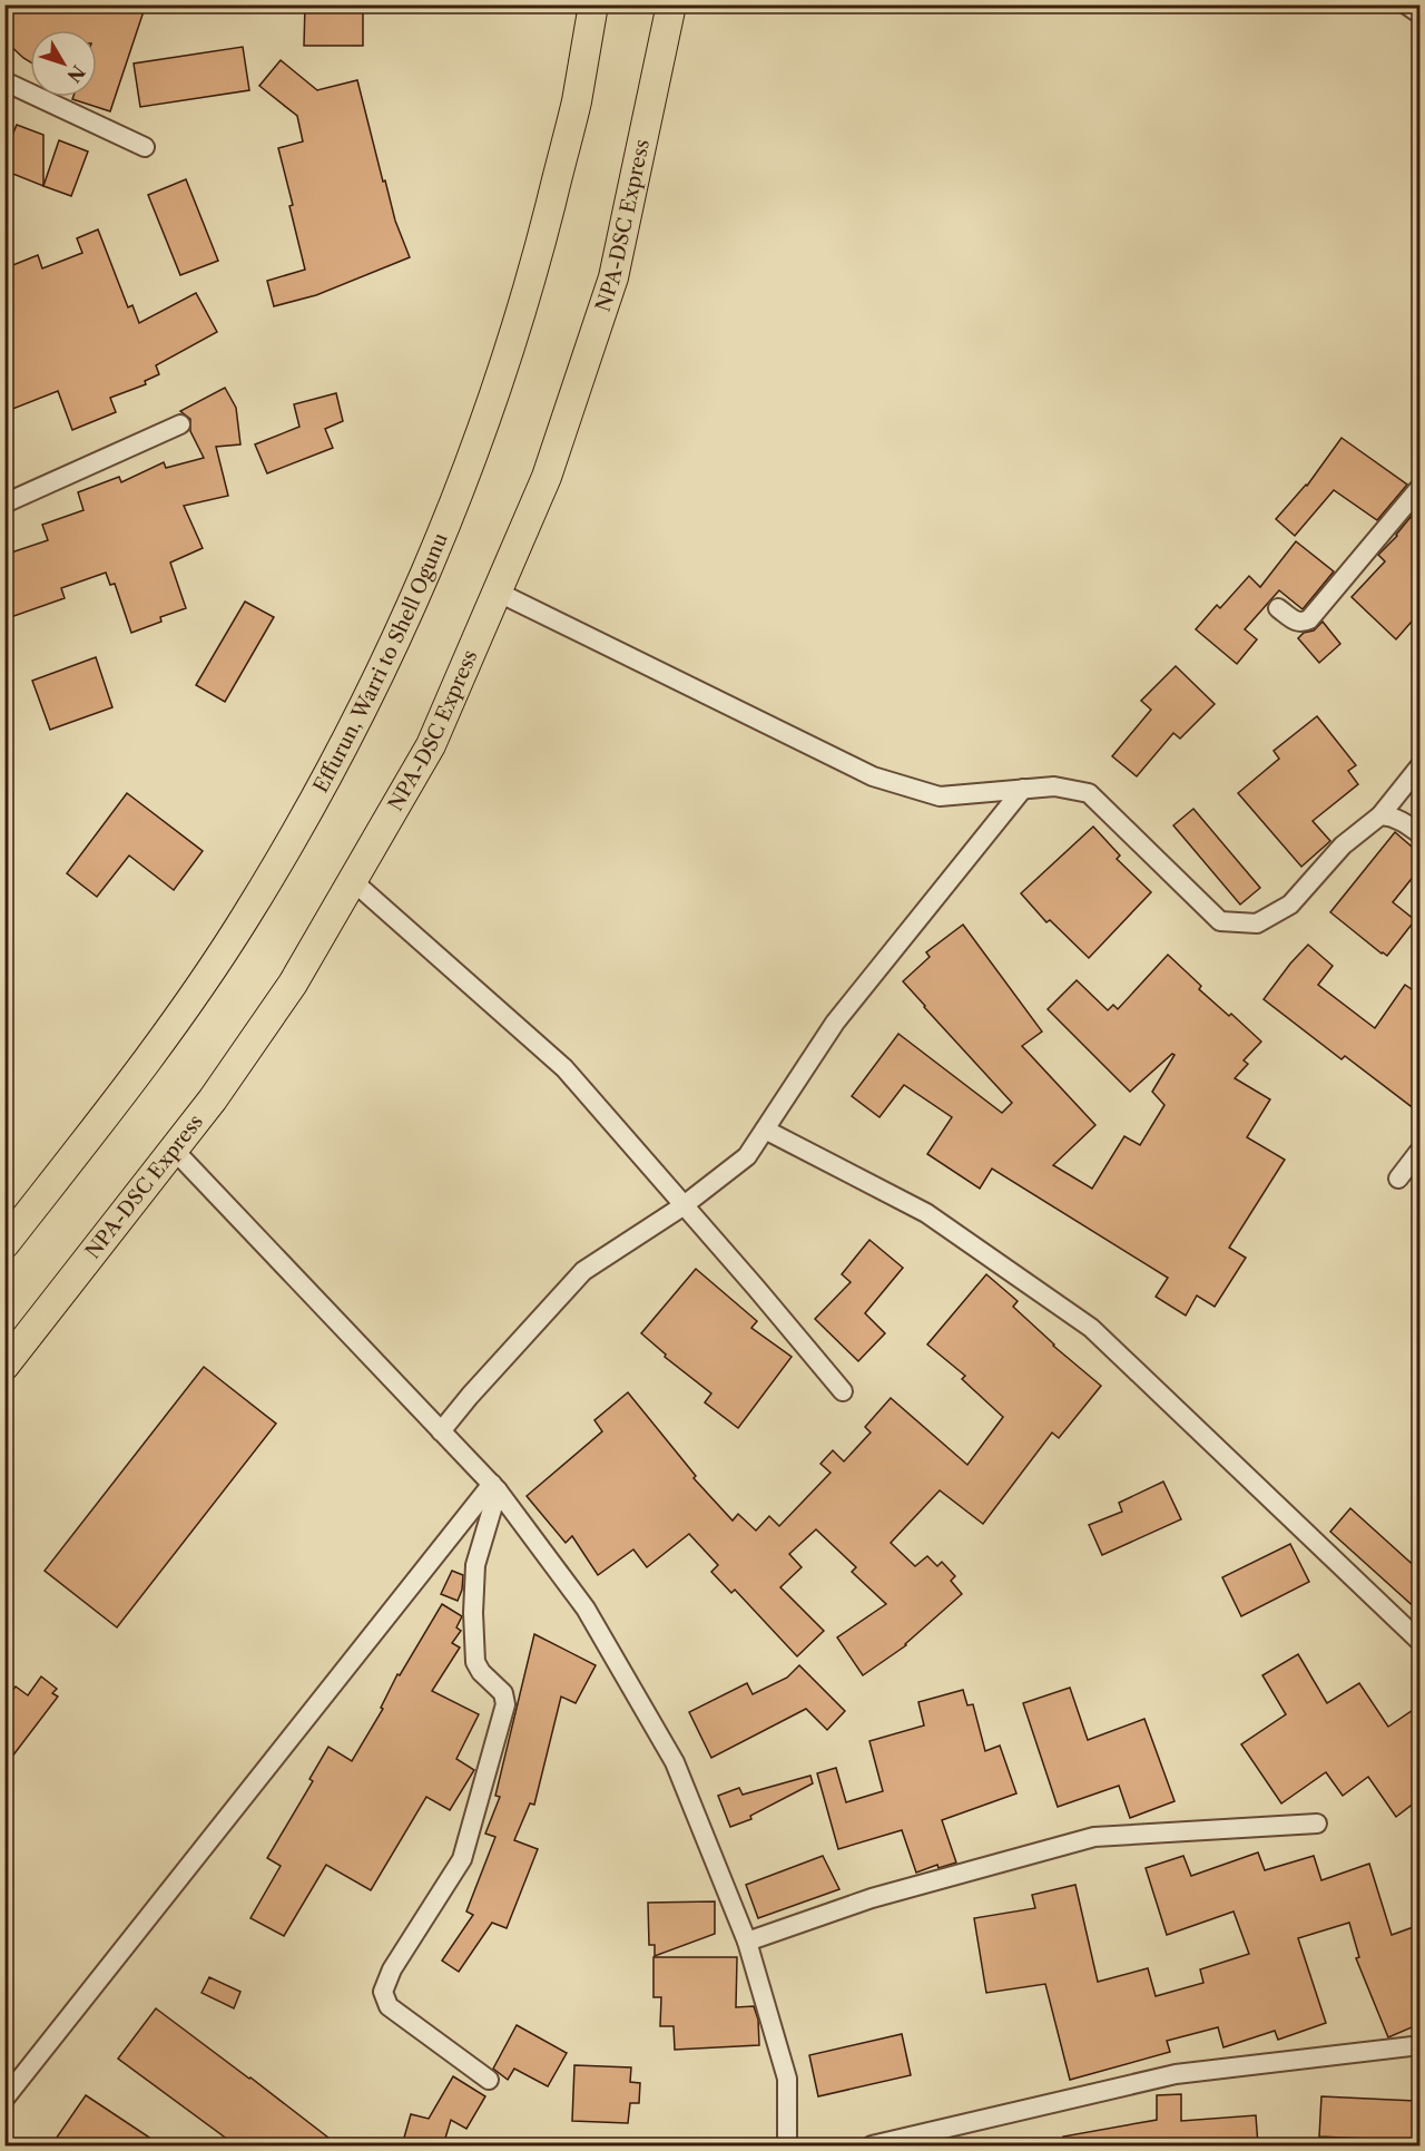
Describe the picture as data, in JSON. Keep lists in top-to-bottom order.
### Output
{
  "streets": {
    "main road": ["NPA-DSC Express", "Effurun, Warri to Shell Ogunu"]
  },
  "north": "bottom right"
}
